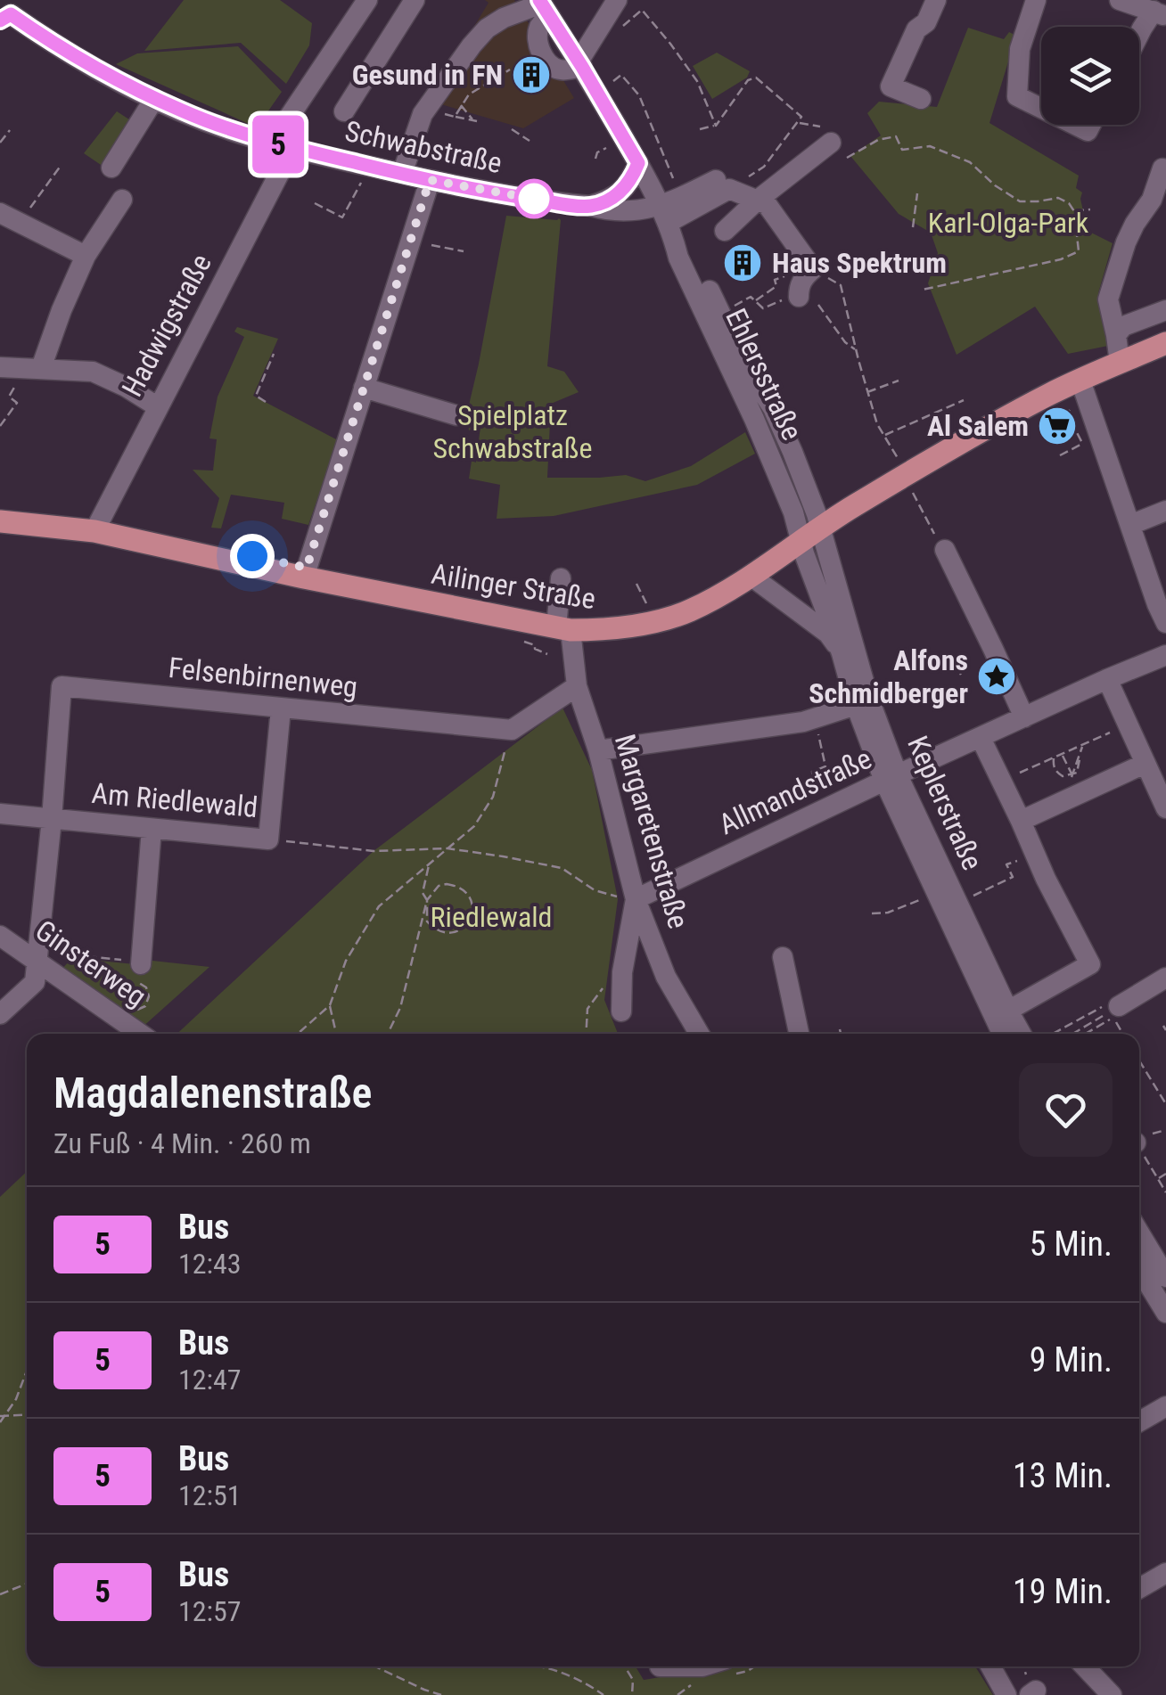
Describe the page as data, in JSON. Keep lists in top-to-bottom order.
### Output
{
  "streets": {
    "main road": ["Ailinger Straße"],
    "street": [
      "Schwabstraße",
      "Hadwigstraße",
      "Ehlersstraße",
      "Felsenbirnenweg",
      "Allmandstraße",
      "Am Riedlewald",
      "Keplerstraße",
      "Margaretenstraße",
      "Ginsterweg"
    ]
  },
  "crossings": [
    ["Schwabstraße", "Hadwigstraße"],
    ["Schwabstraße", "Ehlersstraße"],
    ["Hadwigstraße", "Ailinger Straße"],
    ["Ehlersstraße", "Ailinger Straße"],
    ["Ehlersstraße", "Keplerstraße"],
    ["Ailinger Straße", "Keplerstraße"],
    ["Ailinger Straße", "Margaretenstraße"],
    ["Felsenbirnenweg", "Am Riedlewald"],
    ["Allmandstraße", "Keplerstraße"],
    ["Allmandstraße", "Margaretenstraße"]
  ],
  "parks": ["Karl-Olga-Park", "Spielplatz Schwabstraße", "Riedlewald"],
  "places": {
    "building": ["Gesund in FN", "Haus Spektrum"],
    "supermarket": ["Al Salem"],
    "place": ["Alfons Schmidberger"]
  },
  "lines": ["bus line 5"],
  "page": {
    "on_map": "5",
    "heading": ["Magdalenenstraße", "Zu Fuß · 4 Min. · 260 m"],
    "list": [
      {
        "mark": "5",
        "name": "Bus",
        "note": "12:43",
        "value": "5 Min."
      },
      {
        "mark": "5",
        "name": "Bus",
        "note": "12:47",
        "value": "9 Min."
      },
      {
        "mark": "5",
        "name": "Bus",
        "note": "12:51",
        "value": "13 Min."
      },
      {
        "mark": "5",
        "name": "Bus",
        "note": "12:57",
        "value": "19 Min."
      }
    ]
  }
}
